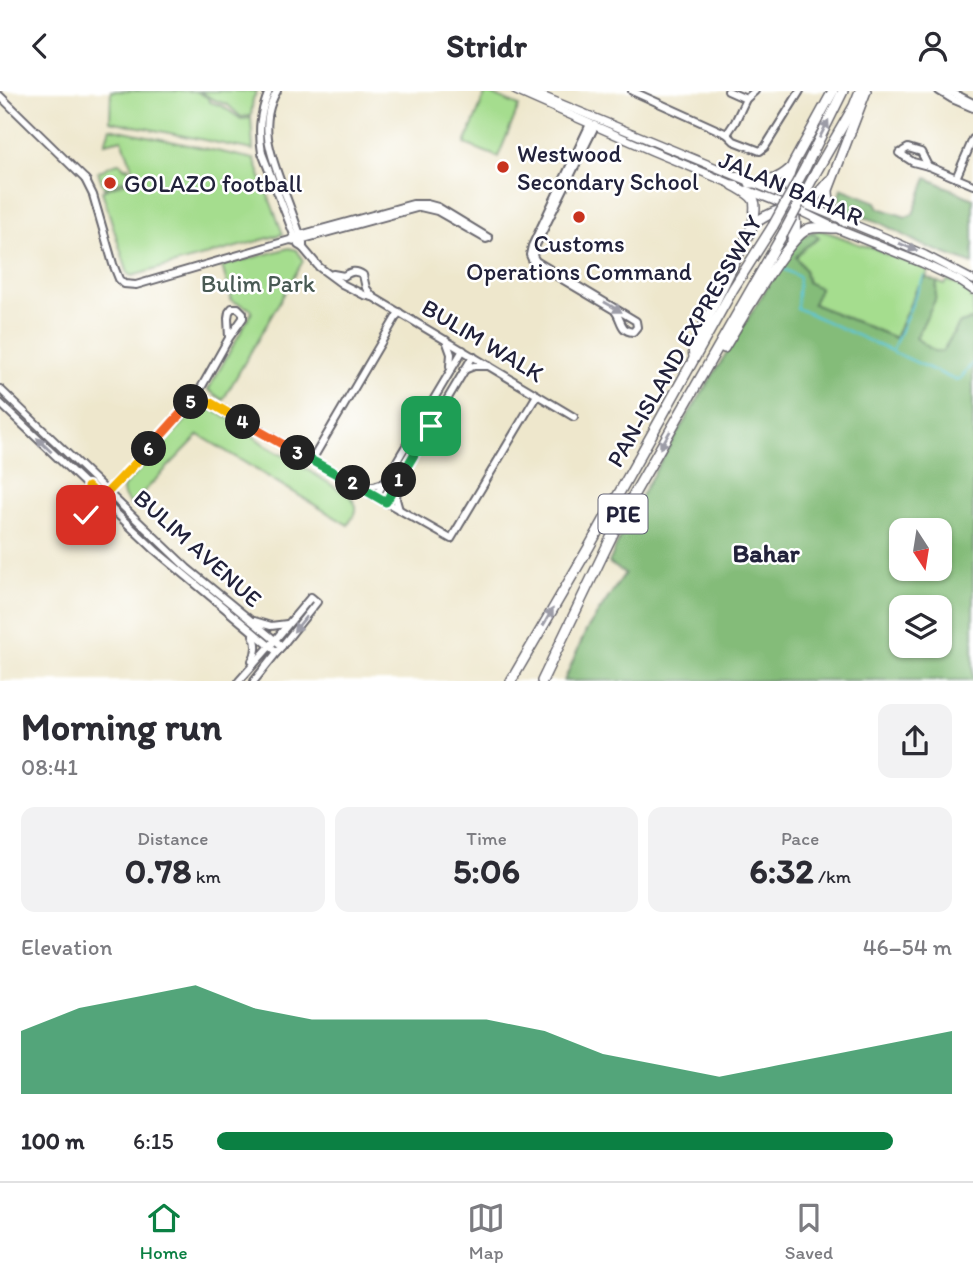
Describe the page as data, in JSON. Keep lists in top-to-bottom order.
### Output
{
  "streets": {
    "highway": ["PAN-ISLAND EXPRESSWAY", "PIE"],
    "main road": ["JALAN BAHAR"],
    "street": ["BULIM WALK", "BULIM AVENUE"]
  },
  "districts": ["Bahar"],
  "parks": ["Bulim Park"],
  "places": ["Westwood Secondary School", "GOLAZO football", "Customs Operations Command"],
  "north": "bottom",
  "page": {
    "header": "Stridr",
    "pins": [
      "5",
      "4",
      "6",
      "3",
      "1",
      "2"
    ],
    "heading": ["Morning run", "08:41"],
    "stats": [
      ["Distance", "0.78 km"],
      ["Time", "5:06"],
      ["Pace", "6:32 /km"]
    ],
    "chart": ["Elevation", "46–54 m"],
    "list": [
      {
        "name": "100 m",
        "note": "6:15"
      }
    ],
    "tabs": ["Home", "Map", "Saved"]
  }
}
